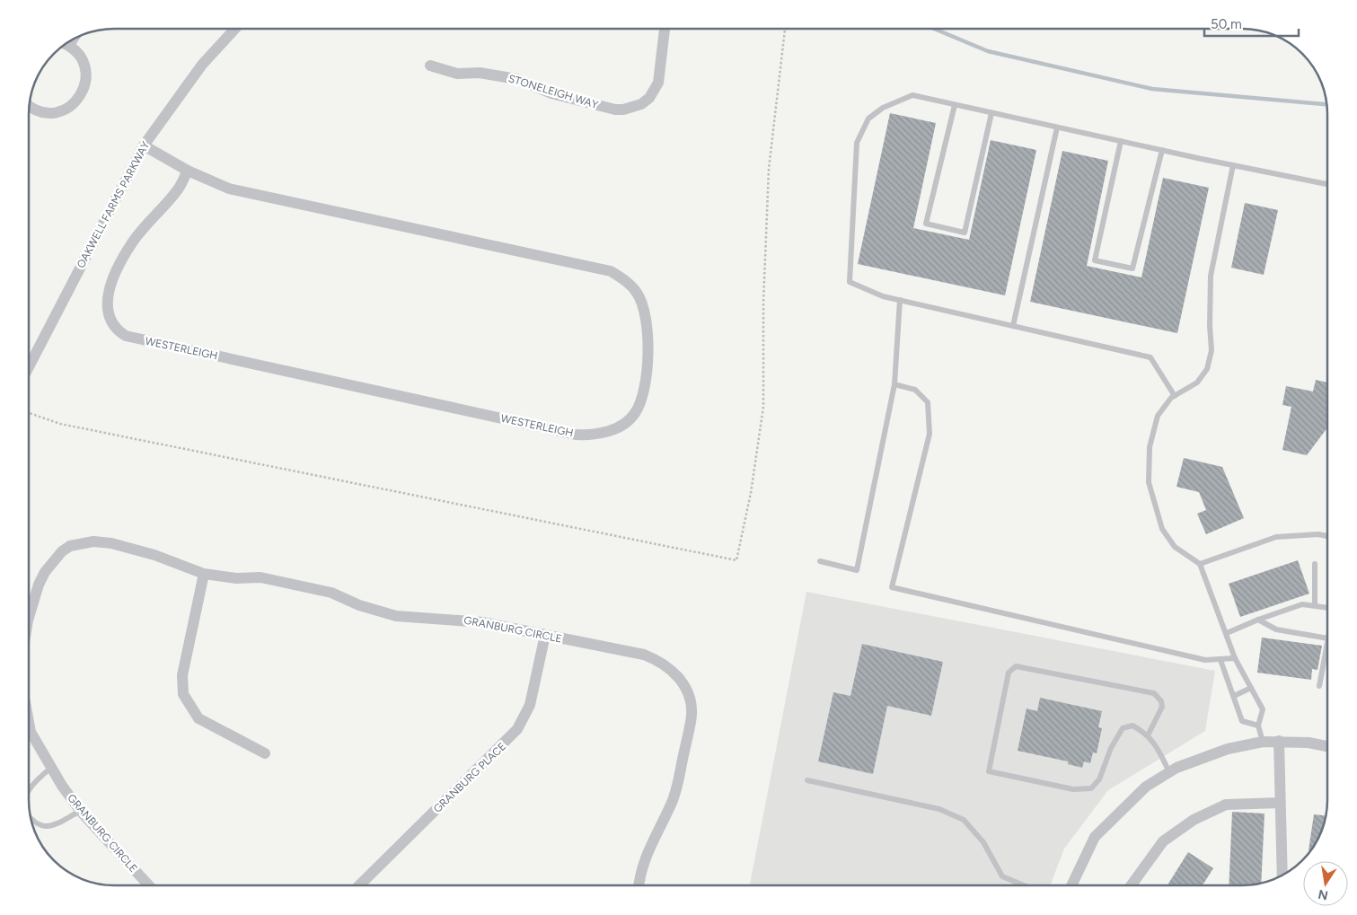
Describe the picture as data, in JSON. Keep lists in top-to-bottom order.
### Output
{
  "streets": {
    "street": [
      "STONELEIGH WAY",
      "OAKWELL FARMS PARKWAY",
      "WESTERLEIGH",
      "GRANBURG CIRCLE",
      "GRANBURG PLACE"
    ]
  },
  "crossings": [
    ["OAKWELL FARMS PARKWAY", "WESTERLEIGH"],
    ["GRANBURG CIRCLE", "GRANBURG PLACE"]
  ],
  "scale_bar": "50 m",
  "north": "bottom"
}
